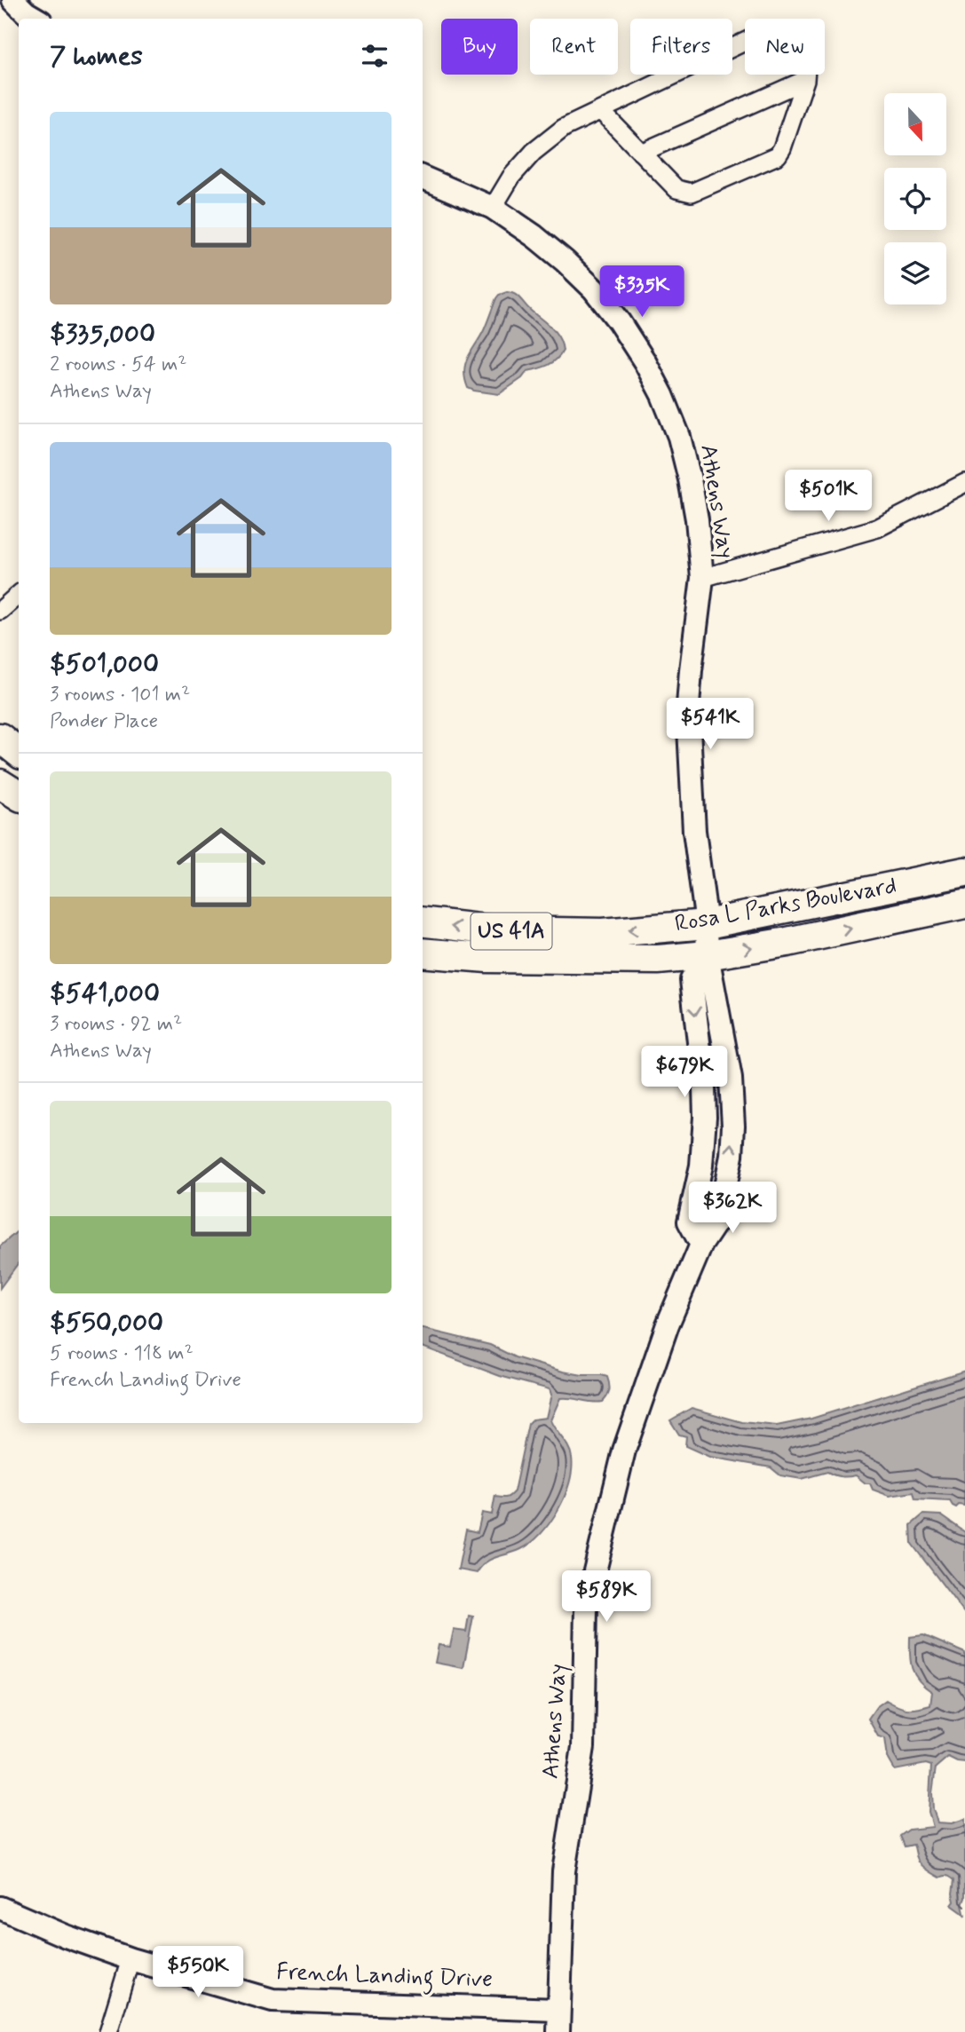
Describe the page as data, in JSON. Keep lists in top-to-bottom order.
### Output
{
  "streets": {
    "main road": ["Rosa L Parks Boulevard", "US 41A"],
    "street": ["Athens Way", "French Landing Drive"]
  },
  "crossings": [
    ["Athens Way", "Rosa L Parks Boulevard"],
    ["Athens Way", "French Landing Drive"]
  ],
  "north": "bottom",
  "page": {
    "chip": [
      "Buy",
      "Rent",
      "Filters",
      "New"
    ],
    "heading": "7 homes",
    "list": [
      {
        "name": "$335,000",
        "note": "2 rooms · 54 m² · Athens Way"
      },
      {
        "name": "$501,000",
        "note": "3 rooms · 101 m² · Ponder Place"
      },
      {
        "name": "$541,000",
        "note": "3 rooms · 92 m² · Athens Way"
      },
      {
        "name": "$550,000",
        "note": "5 rooms · 118 m² · French Landing Drive"
      }
    ],
    "price": [
      "$335K",
      "$501K",
      "$541K",
      "$679K",
      "$362K",
      "$589K",
      "$550K"
    ]
  }
}
